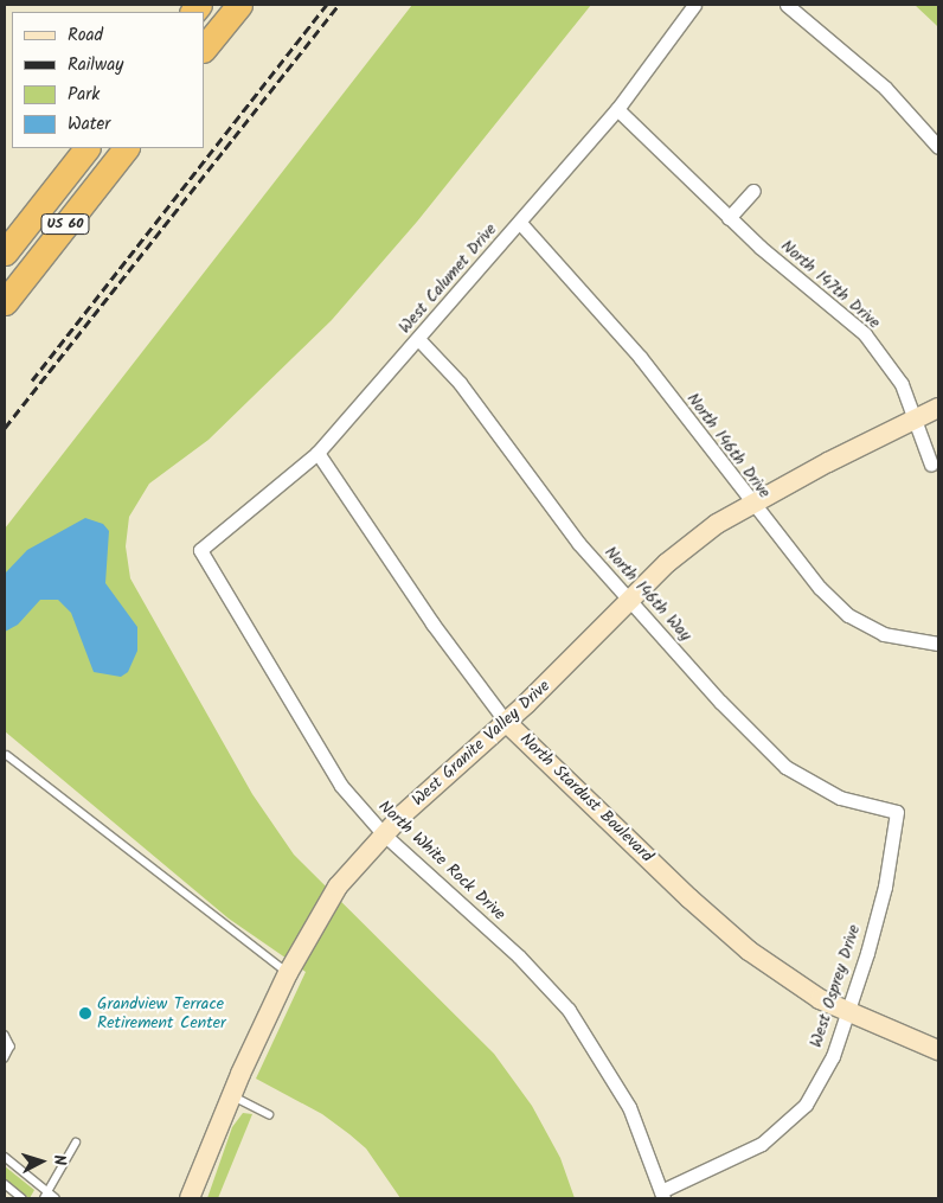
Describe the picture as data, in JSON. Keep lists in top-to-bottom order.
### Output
{
  "streets": {
    "highway": ["US 60"],
    "street": [
      "West Calumet Drive",
      "North 147th Drive",
      "North 146th Drive",
      "North 146th Way",
      "West Granite Valley Drive",
      "North Stardust Boulevard",
      "North White Rock Drive",
      "West Osprey Drive"
    ]
  },
  "crossings": [
    ["West Calumet Drive", "North 147th Drive"],
    ["West Calumet Drive", "North 146th Drive"],
    ["West Calumet Drive", "North 146th Way"],
    ["West Calumet Drive", "North Stardust Boulevard"],
    ["West Calumet Drive", "North White Rock Drive"],
    ["North 147th Drive", "West Granite Valley Drive"],
    ["North 146th Drive", "West Granite Valley Drive"],
    ["North 146th Way", "West Granite Valley Drive"],
    ["North 146th Way", "West Osprey Drive"],
    ["West Granite Valley Drive", "North Stardust Boulevard"],
    ["West Granite Valley Drive", "North White Rock Drive"],
    ["North Stardust Boulevard", "West Osprey Drive"],
    ["North White Rock Drive", "West Osprey Drive"]
  ],
  "places": ["Grandview Terrace Retirement Center"],
  "legend": [
    "Road",
    "Railway",
    "Park",
    "Water"
  ],
  "north": "right"
}
